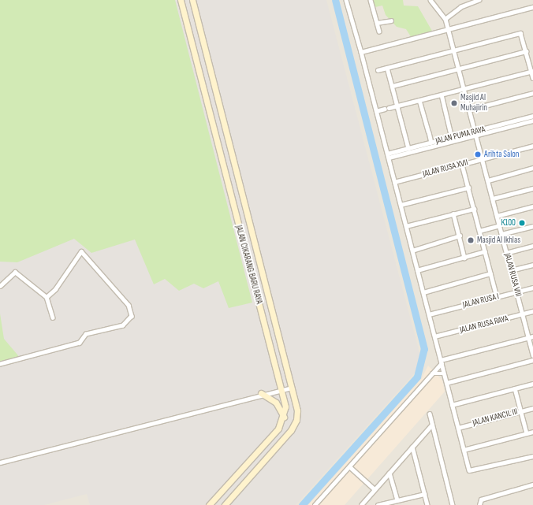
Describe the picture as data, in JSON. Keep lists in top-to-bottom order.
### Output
{
  "streets": {
    "main road": ["JALAN CIKARANG BARU RAYA"],
    "street": [
      "JALAN PUMA RAYA",
      "JALAN RUSA XVII",
      "JALAN RUSA VIII",
      "JALAN RUSA I",
      "JALAN RUSA RAYA",
      "JALAN KANCIL III"
    ]
  },
  "crossings": [
    ["JALAN PUMA RAYA", "JALAN RUSA VIII"],
    ["JALAN RUSA XVII", "JALAN RUSA VIII"],
    ["JALAN RUSA VIII", "JALAN RUSA I"],
    ["JALAN RUSA VIII", "JALAN RUSA RAYA"]
  ],
  "places": [
    "Masjid Al Muhajirin",
    "Arihta Salon",
    "K100",
    "Masjid Al Ikhlas"
  ]
}
